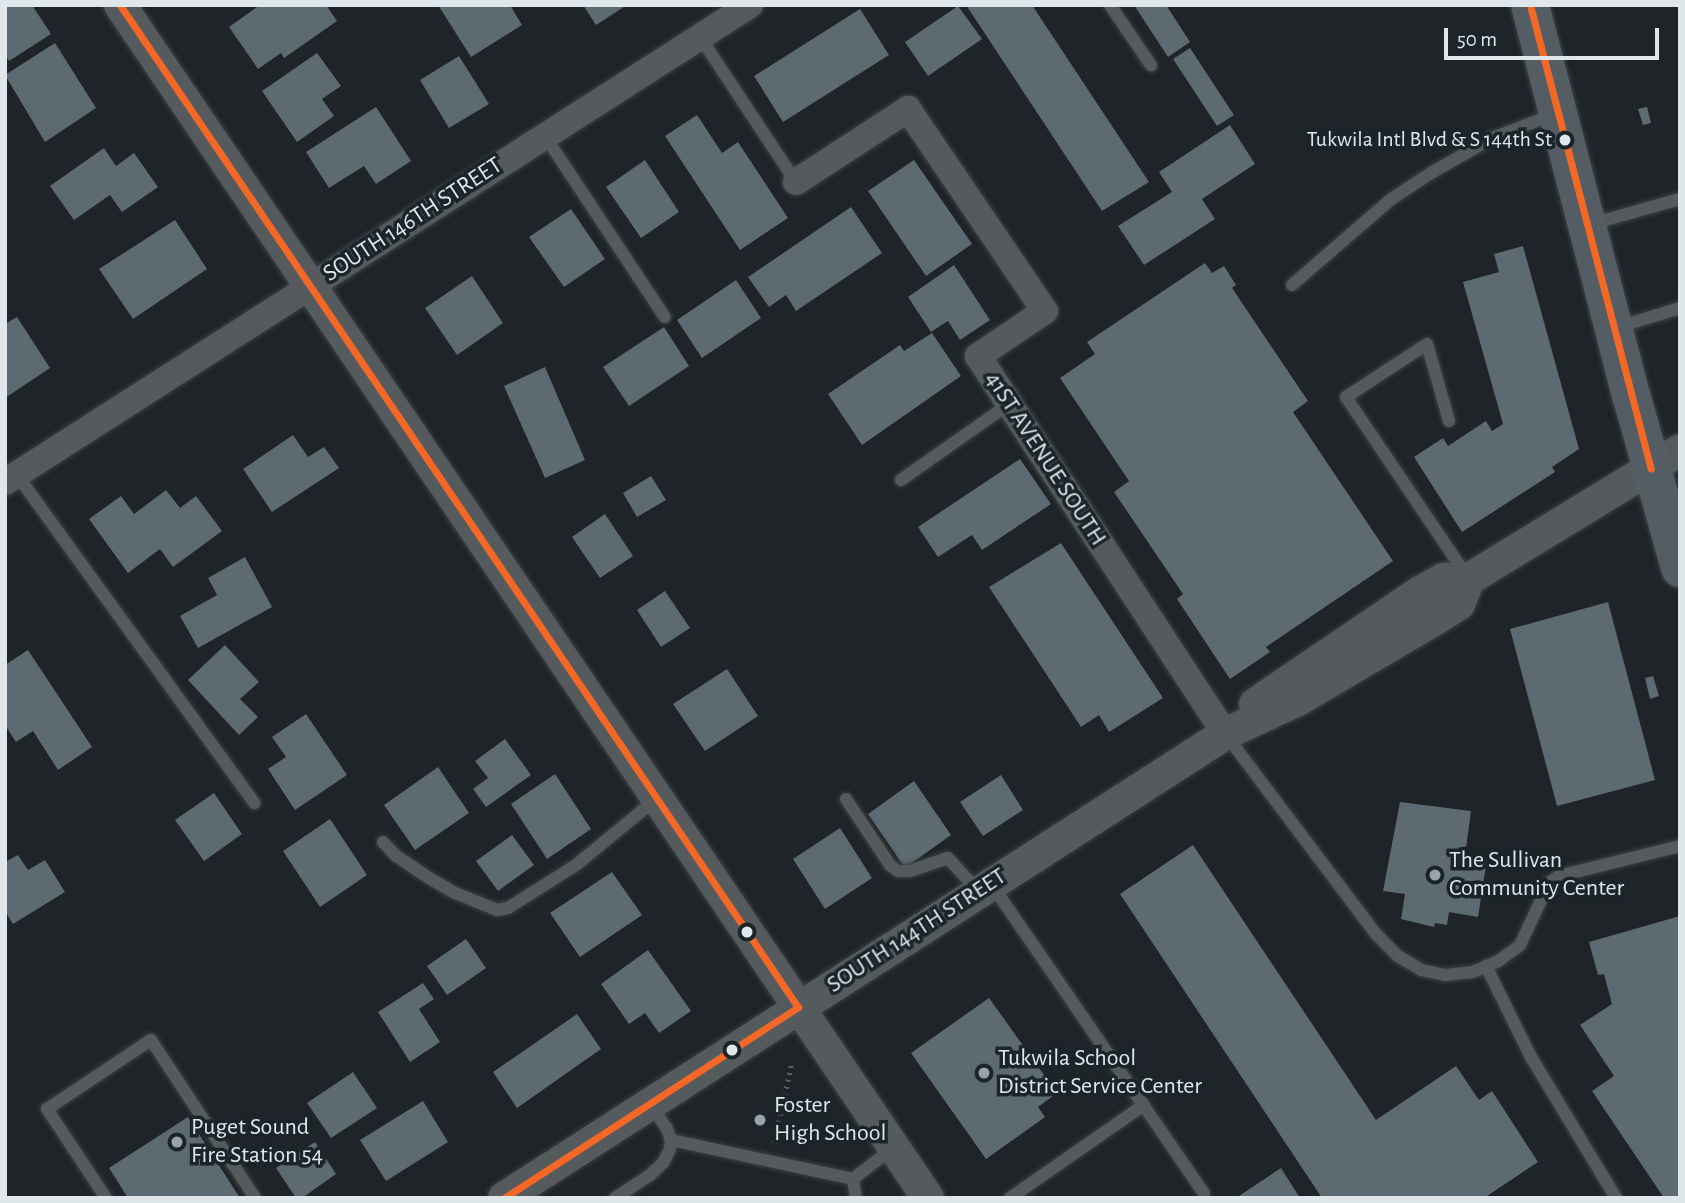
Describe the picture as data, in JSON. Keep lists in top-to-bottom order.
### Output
{
  "streets": {
    "street": ["SOUTH 146TH STREET", "41ST AVENUE SOUTH", "SOUTH 144TH STREET"]
  },
  "crossings": [
    ["41ST AVENUE SOUTH", "SOUTH 144TH STREET"]
  ],
  "places": [
    "Tukwila Intl Blvd & S 144th St",
    "The Sullivan Community Center",
    "Tukwila School District Service Center",
    "Foster High School",
    "Puget Sound Fire Station 54"
  ],
  "scale_bar": "50 m"
}
